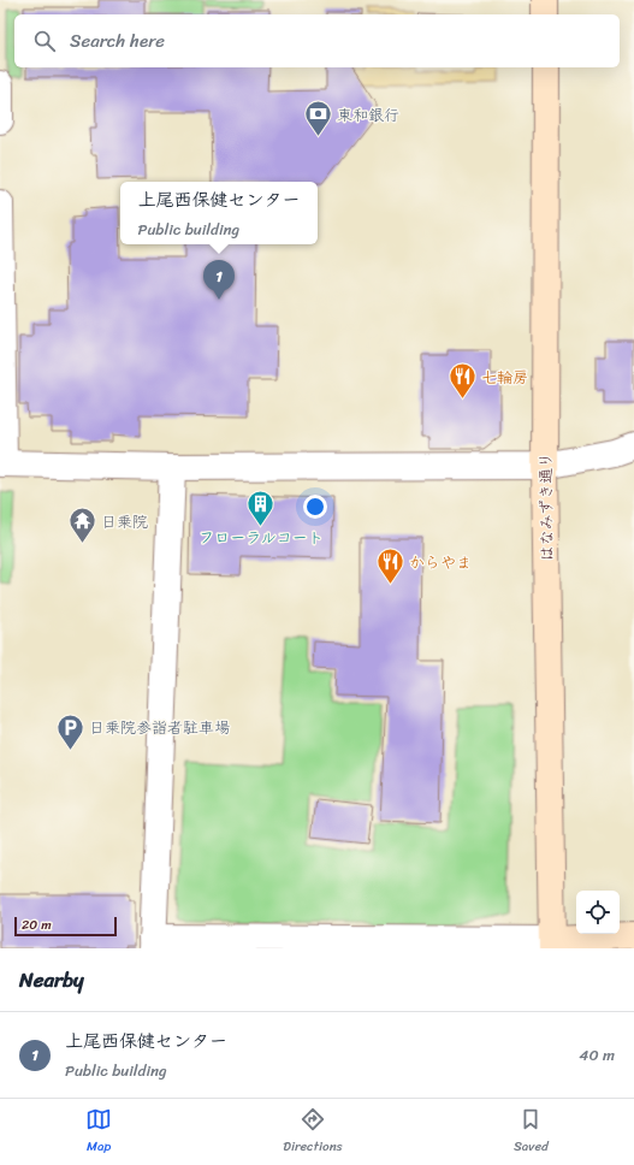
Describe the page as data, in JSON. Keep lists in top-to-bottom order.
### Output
{
  "streets": {
    "street": ["はなみずき通り"]
  },
  "places": {
    "bank": ["東和銀行"],
    "restaurant": ["七輪房", "からやま"],
    "building": ["フローラルコート"],
    "temple": ["日乗院"],
    "parking": ["日乗院参詣者駐車場"]
  },
  "scale_bar": "20 m",
  "page": {
    "search": "Search here",
    "popup": ["上尾西保健センター", "Public building"],
    "pins": "1",
    "scale": "20 m",
    "heading": "Nearby",
    "list": [
      {
        "mark": "1",
        "name": "上尾西保健センター",
        "note": "Public building",
        "value": "40 m"
      }
    ],
    "nav": ["Map", "Directions", "Saved"]
  }
}
